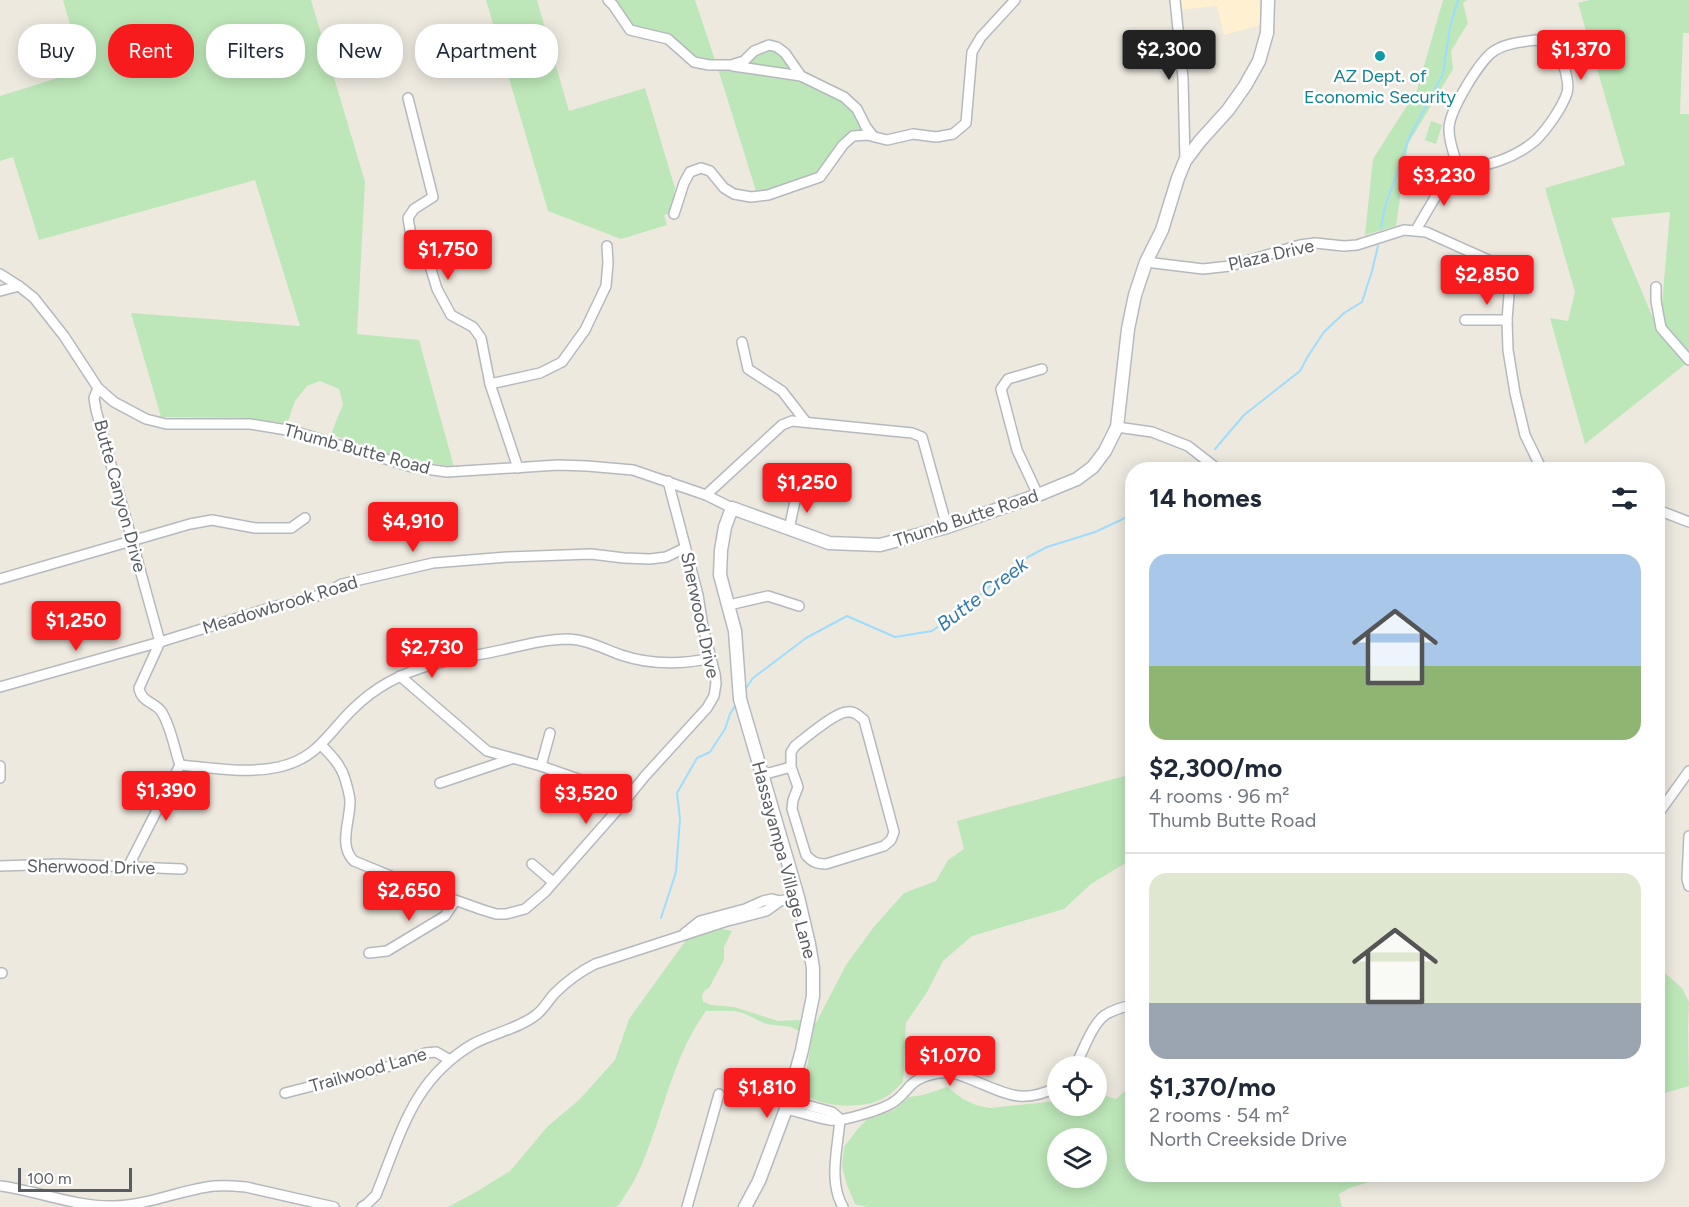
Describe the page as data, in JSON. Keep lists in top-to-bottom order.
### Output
{
  "streets": {
    "street": [
      "Plaza Drive",
      "Thumb Butte Road",
      "Butte Canyon Drive",
      "Meadowbrook Road",
      "Sherwood Drive",
      "Hassayampa Village Lane",
      "Trailwood Lane"
    ]
  },
  "crossings": [
    ["Plaza Drive", "Thumb Butte Road"],
    ["Thumb Butte Road", "Butte Canyon Drive"],
    ["Thumb Butte Road", "Sherwood Drive"],
    ["Thumb Butte Road", "Hassayampa Village Lane"],
    ["Butte Canyon Drive", "Meadowbrook Road"],
    ["Meadowbrook Road", "Sherwood Drive"]
  ],
  "water": ["Butte Creek"],
  "places": ["AZ Dept. of Economic Security"],
  "scale_bar": "100 m",
  "page": {
    "chip": [
      "Buy",
      "Rent",
      "Filters",
      "New",
      "Apartment"
    ],
    "price": [
      "$2,300",
      "$1,370",
      "$3,230",
      "$1,750",
      "$2,850",
      "$1,250",
      "$4,910",
      "$1,250",
      "$2,730",
      "$1,390",
      "$3,520",
      "$2,650",
      "$1,070",
      "$1,810"
    ],
    "heading": "14 homes",
    "list": [
      {
        "name": "$2,300/mo",
        "note": "4 rooms · 96 m² · Thumb Butte Road"
      },
      {
        "name": "$1,370/mo",
        "note": "2 rooms · 54 m² · North Creekside Drive"
      }
    ],
    "scale": "100 m"
  }
}
